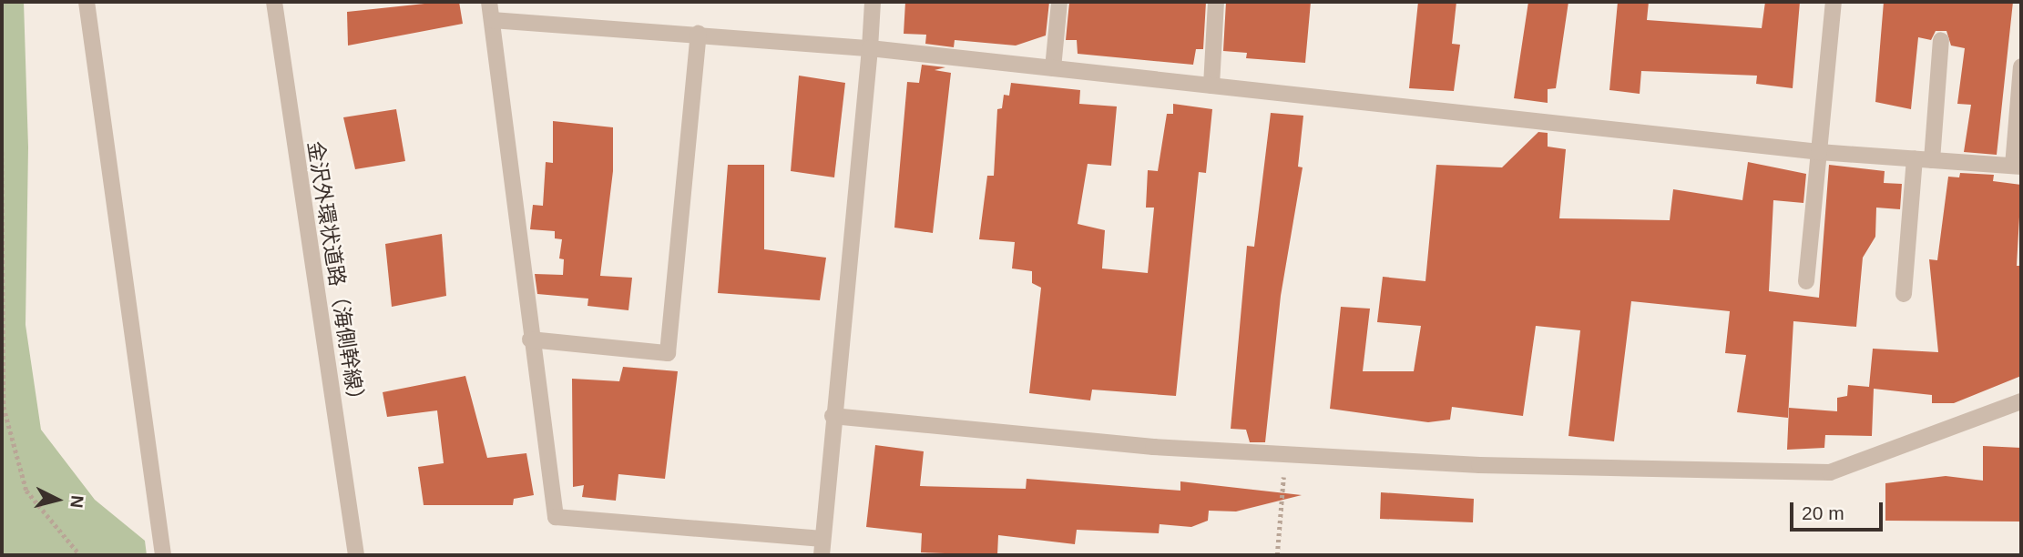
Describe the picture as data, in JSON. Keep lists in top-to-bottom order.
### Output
{
  "streets": {
    "street": ["金沢外環状道路（海側幹線）"]
  },
  "scale_bar": "20 m",
  "north": "right"
}
